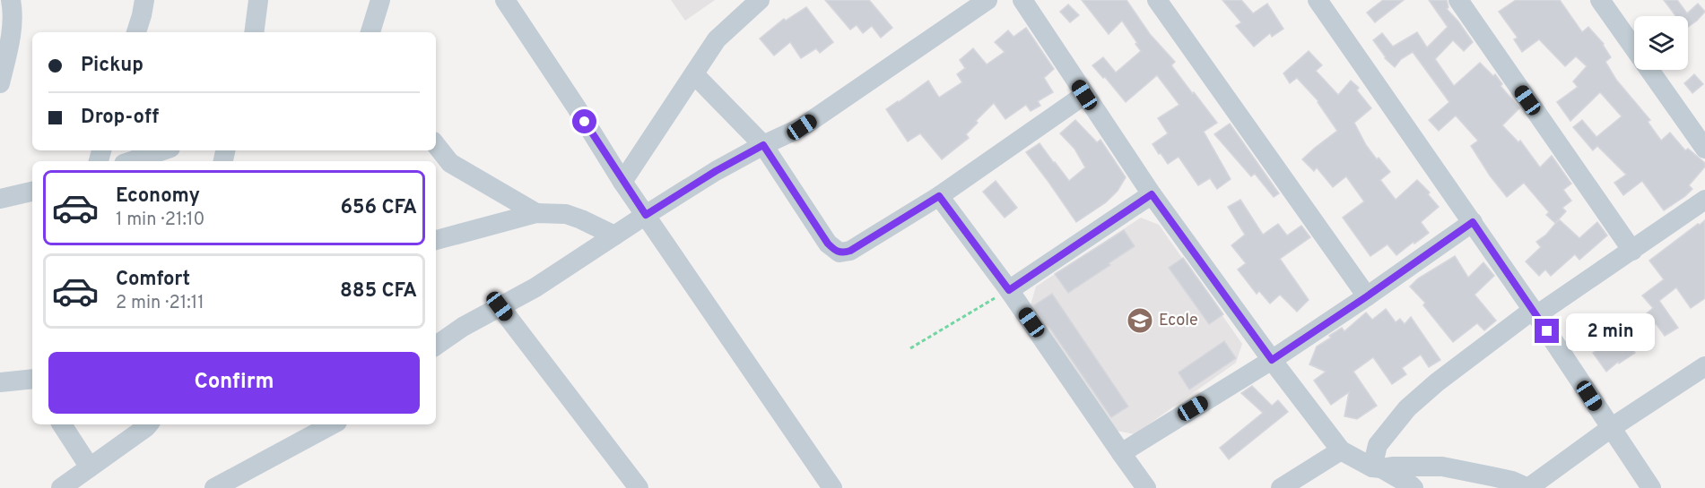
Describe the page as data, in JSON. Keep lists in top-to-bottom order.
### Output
{
  "places": {
    "school or university": ["Ecole"]
  },
  "page": {
    "banner": ["Pickup", "Drop-off"],
    "list": [
      {
        "name": "Economy",
        "note": "1 min · 21:10",
        "value": "656 CFA"
      },
      {
        "name": "Comfort",
        "note": "2 min · 21:11",
        "value": "885 CFA"
      }
    ],
    "bubble": "2 min",
    "buttons": "Confirm"
  }
}
